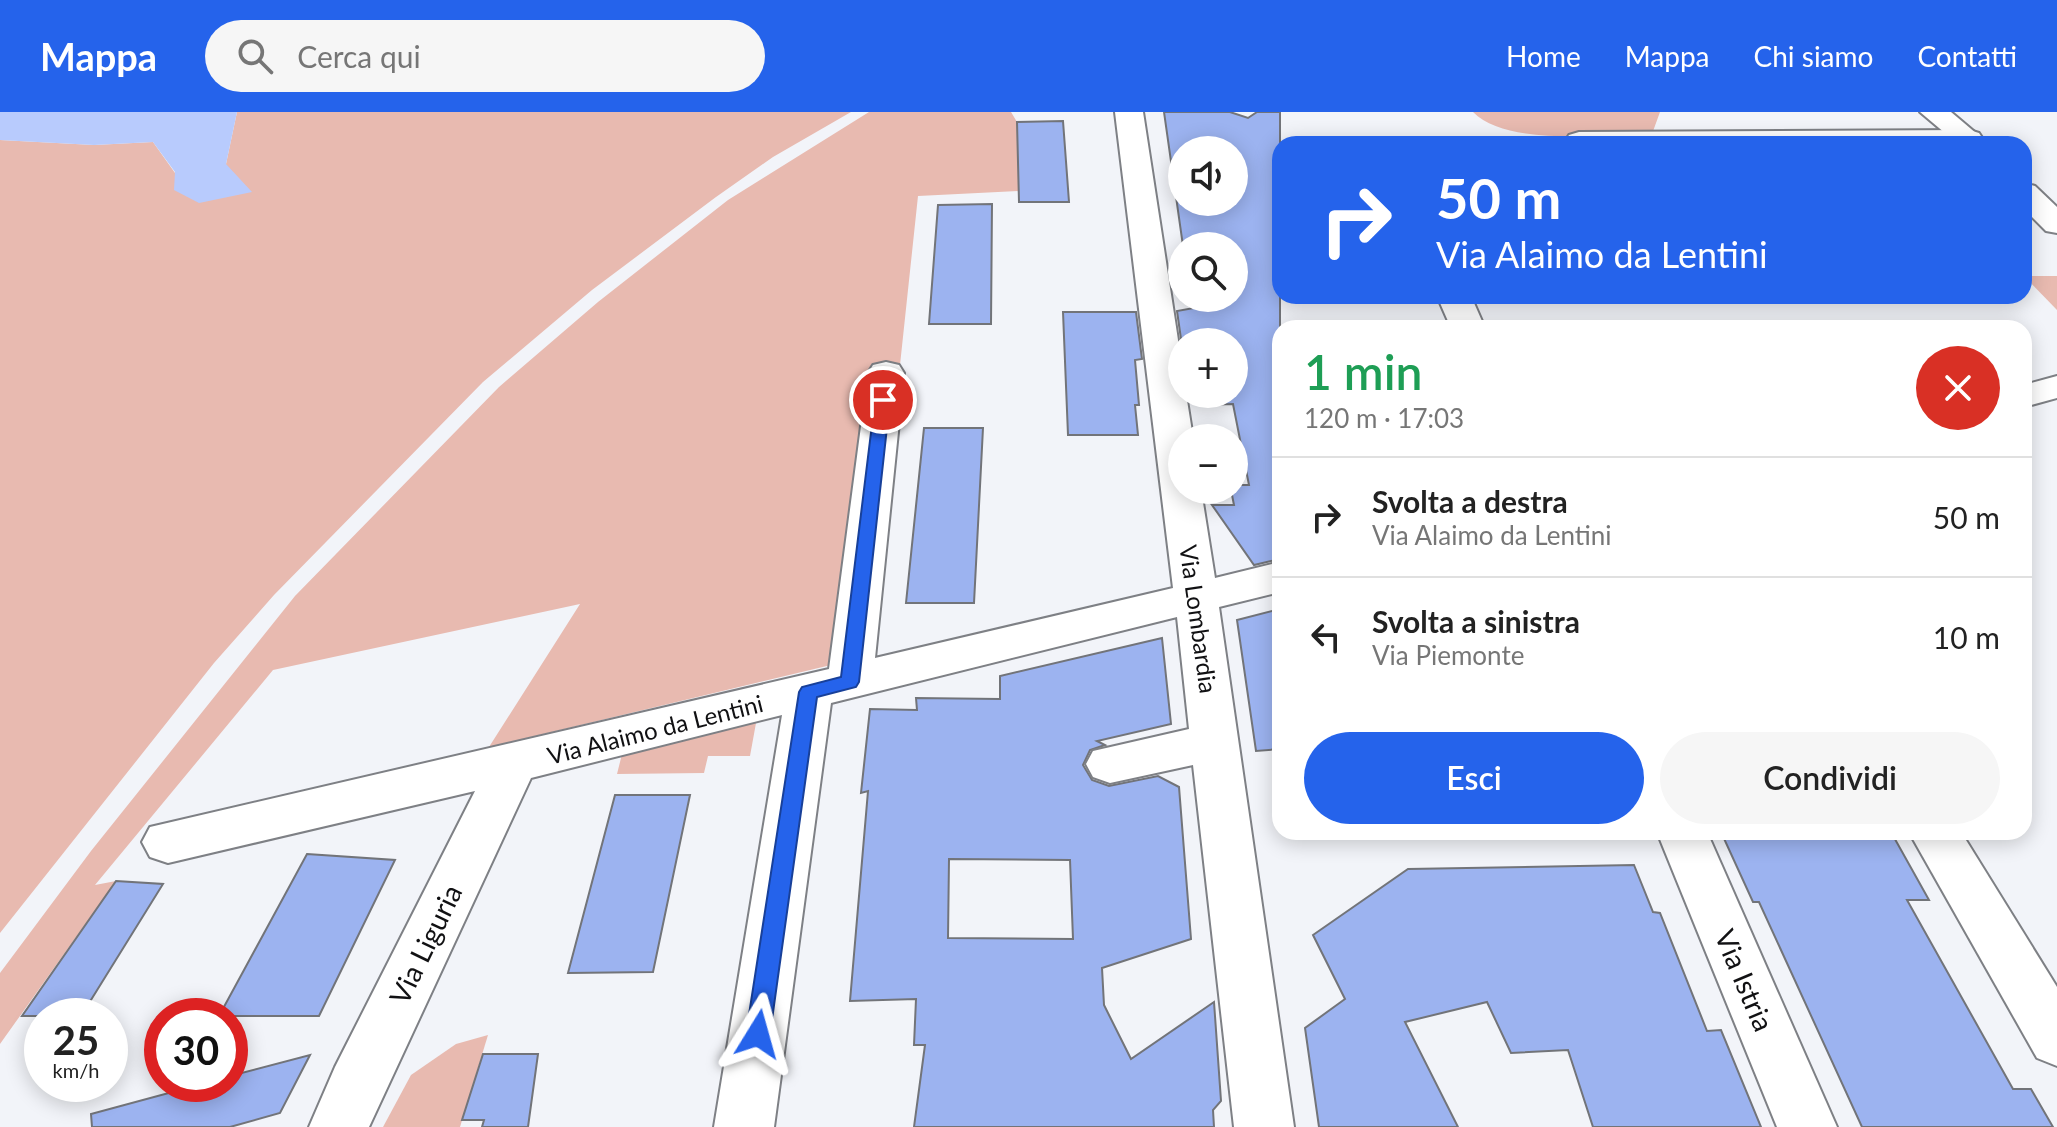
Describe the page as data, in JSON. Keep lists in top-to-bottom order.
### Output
{
  "streets": {
    "street": [
      "Via Lombardia",
      "Via Alaimo da Lentini",
      "Via Liguria",
      "Via Istria"
    ]
  },
  "crossings": [
    ["Via Lombardia", "Via Alaimo da Lentini"],
    ["Via Alaimo da Lentini", "Via Liguria"]
  ],
  "page": {
    "header": "Mappa",
    "search": "Cerca qui",
    "nav": [
      "Home",
      "Mappa",
      "Chi siamo",
      "Contatti"
    ],
    "map_buttons": ["+", "−"],
    "turn": ["50 m", "Via Alaimo da Lentini"],
    "heading": ["1 min", "120 m · 17:03"],
    "list": [
      {
        "name": "Svolta a destra",
        "note": "Via Alaimo da Lentini",
        "value": "50 m"
      },
      {
        "name": "Svolta a sinistra",
        "note": "Via Piemonte",
        "value": "10 m"
      }
    ],
    "buttons": ["Esci", "Condividi"],
    "speed": "25 km/h",
    "limit": "30"
  }
}
